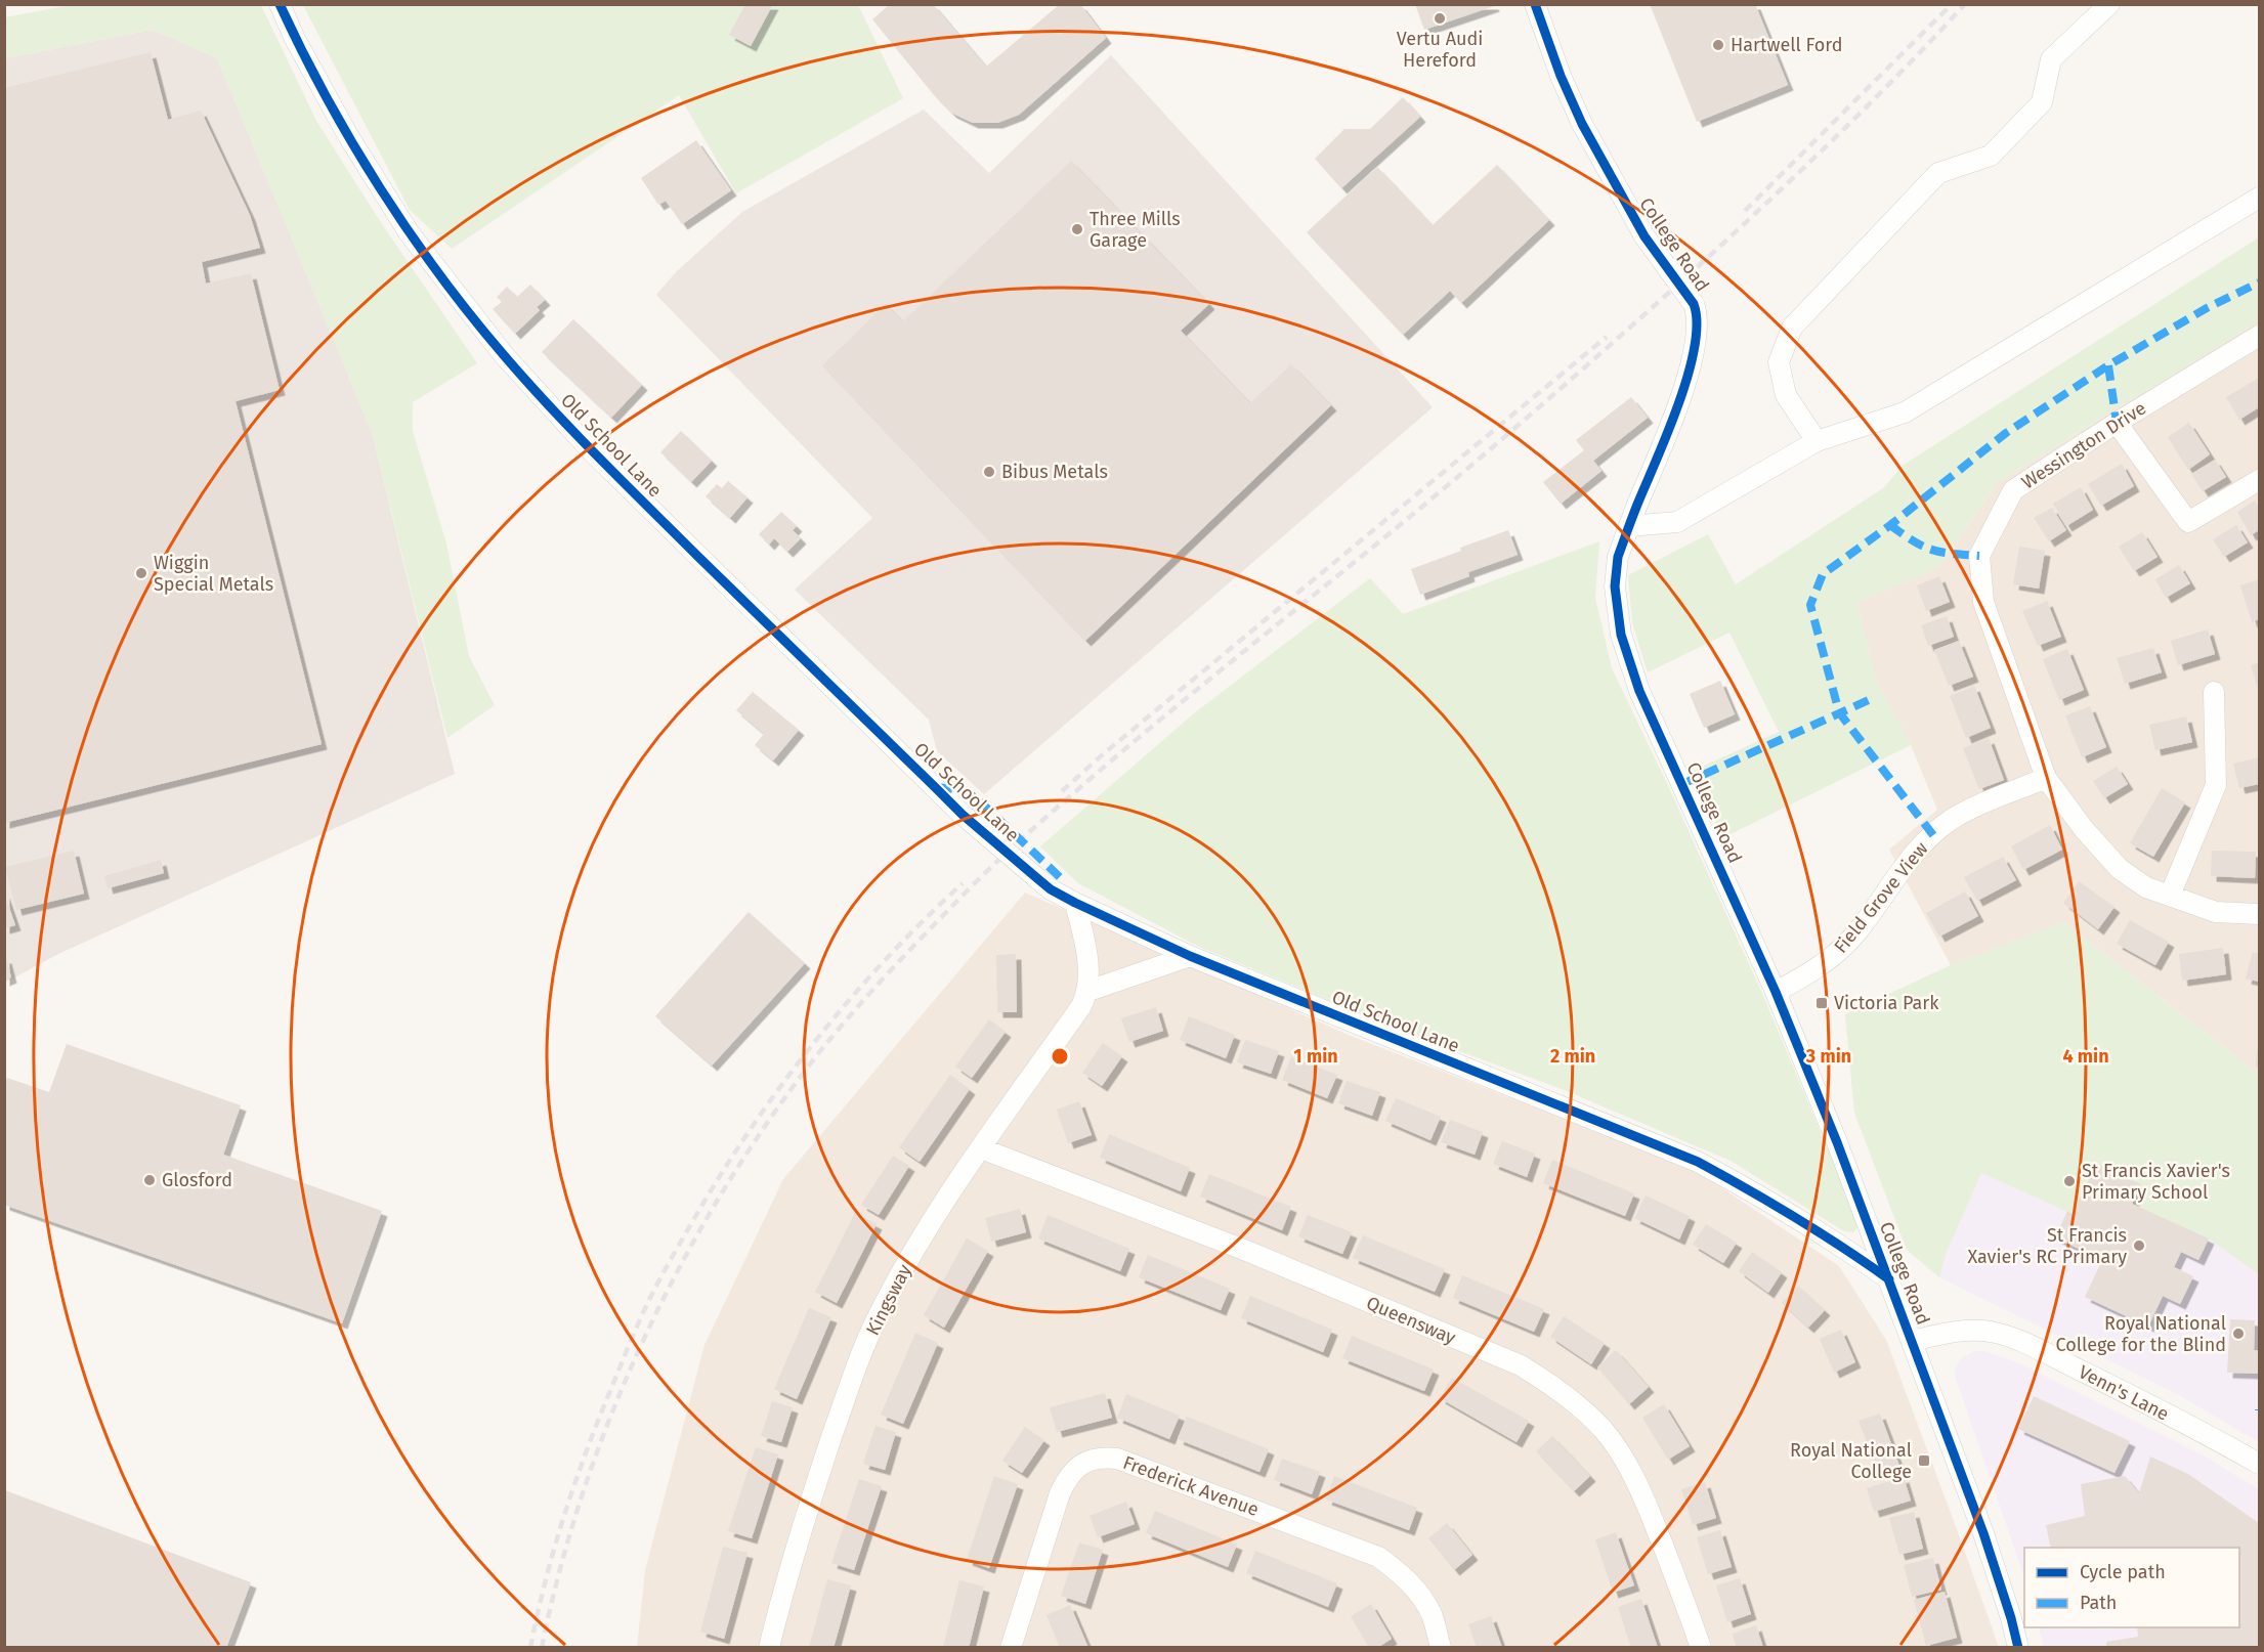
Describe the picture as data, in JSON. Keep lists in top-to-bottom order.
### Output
{
  "streets": {
    "street": [
      "College Road",
      "Old School Lane",
      "Wessington Drive",
      "Field Grove View",
      "Kingsway",
      "Queensway",
      "Venn's Lane",
      "Frederick Avenue"
    ]
  },
  "crossings": [
    ["College Road", "Old School Lane"],
    ["College Road", "Field Grove View"],
    ["College Road", "Venn's Lane"],
    ["Wessington Drive", "Field Grove View"],
    ["Kingsway", "Queensway"]
  ],
  "places": {
    "other": [
      "Vertu Audi Hereford",
      "Hartwell Ford",
      "Three Mills Garage",
      "Bibus Metals",
      "Wiggin Special Metals",
      "Glosford",
      "St Francis Xavier's Primary School",
      "St Francis Xavier's RC Primary",
      "Royal National College for the Blind"
    ],
    "transit": ["Victoria Park", "Royal National College"]
  },
  "legend": ["Cycle path", "Path"],
  "rings": [
    "1 min",
    "2 min",
    "3 min",
    "4 min"
  ]
}
